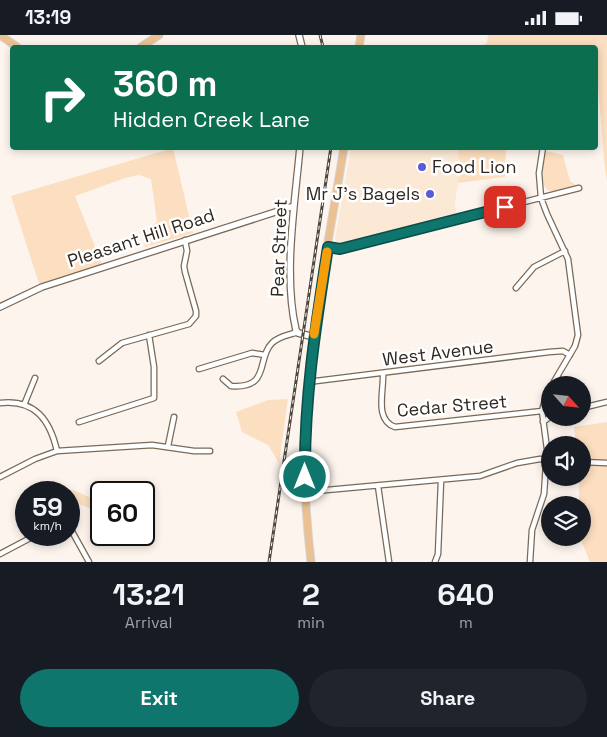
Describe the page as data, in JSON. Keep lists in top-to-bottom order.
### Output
{
  "streets": {
    "street": [
      "Pleasant Hill Road",
      "Pear Street",
      "West Avenue",
      "Cedar Street"
    ]
  },
  "crossings": [
    ["Pleasant Hill Road", "Pear Street"],
    ["West Avenue", "Cedar Street"]
  ],
  "places": ["Food Lion", "Mr J's Bagels"],
  "north": "bottom right",
  "page": {
    "status": "13:19",
    "turn": ["360 m", "Hidden Creek Lane"],
    "speed": "59 km/h",
    "limit": "60",
    "eta": [
      "13:21",
      "Arrival",
      "2",
      "min",
      "640",
      "m"
    ],
    "buttons": ["Exit", "Share"]
  }
}
